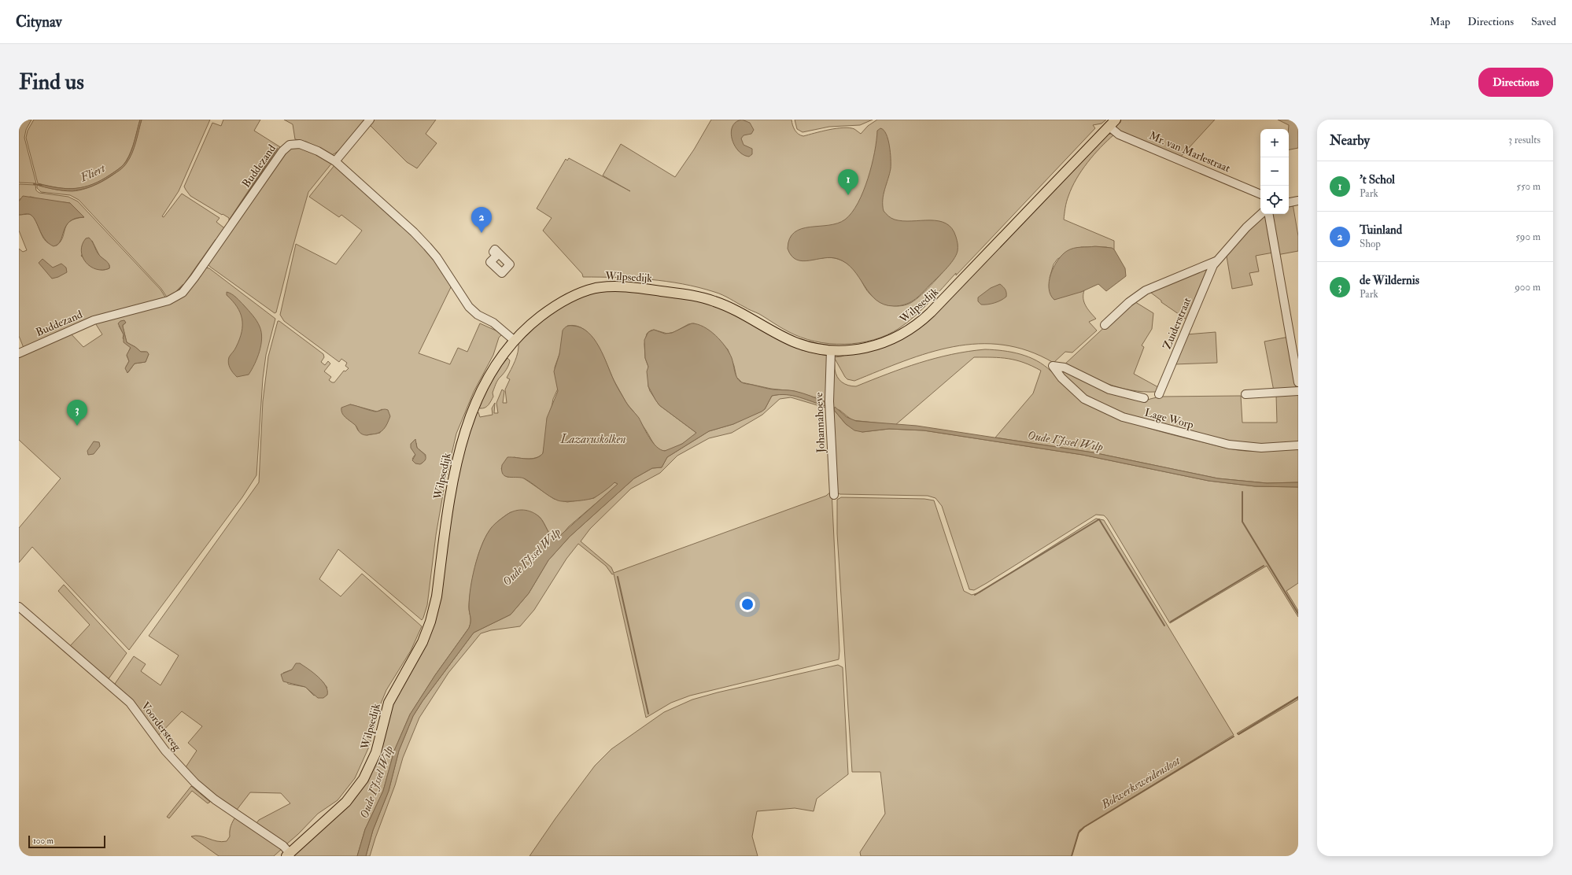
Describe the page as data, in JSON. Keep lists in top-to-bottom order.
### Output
{
  "streets": {
    "main road": ["Wilpsedijk"],
    "street": [
      "Mr. van Marlestraat",
      "Buddezand",
      "Zuiderstraat",
      "Lage Worp",
      "Johannahoeve",
      "Voordersteeg"
    ]
  },
  "crossings": [
    ["Mr. van Marlestraat", "Wilpsedijk"],
    ["Buddezand", "Wilpsedijk"],
    ["Wilpsedijk", "Johannahoeve"],
    ["Wilpsedijk", "Voordersteeg"]
  ],
  "water": [
    "Fliert",
    "Lazaruskolken",
    "Oude IJssel Wilp",
    "Bolwerksweidensloot"
  ],
  "scale_bar": "100 m",
  "page": {
    "header": "Citynav",
    "nav": ["Map", "Directions", "Saved"],
    "buttons": "Directions",
    "title": "Find us",
    "heading": ["Nearby", "3 results"],
    "map_buttons": ["+", "−"],
    "list": [
      {
        "mark": "1",
        "name": "'t Schol",
        "note": "Park",
        "value": "550 m"
      },
      {
        "mark": "2",
        "name": "Tuinland",
        "note": "Shop",
        "value": "590 m"
      },
      {
        "mark": "3",
        "name": "de Wildernis",
        "note": "Park",
        "value": "900 m"
      }
    ],
    "pins": ["1", "2", "3"],
    "scale": "100 m"
  }
}
